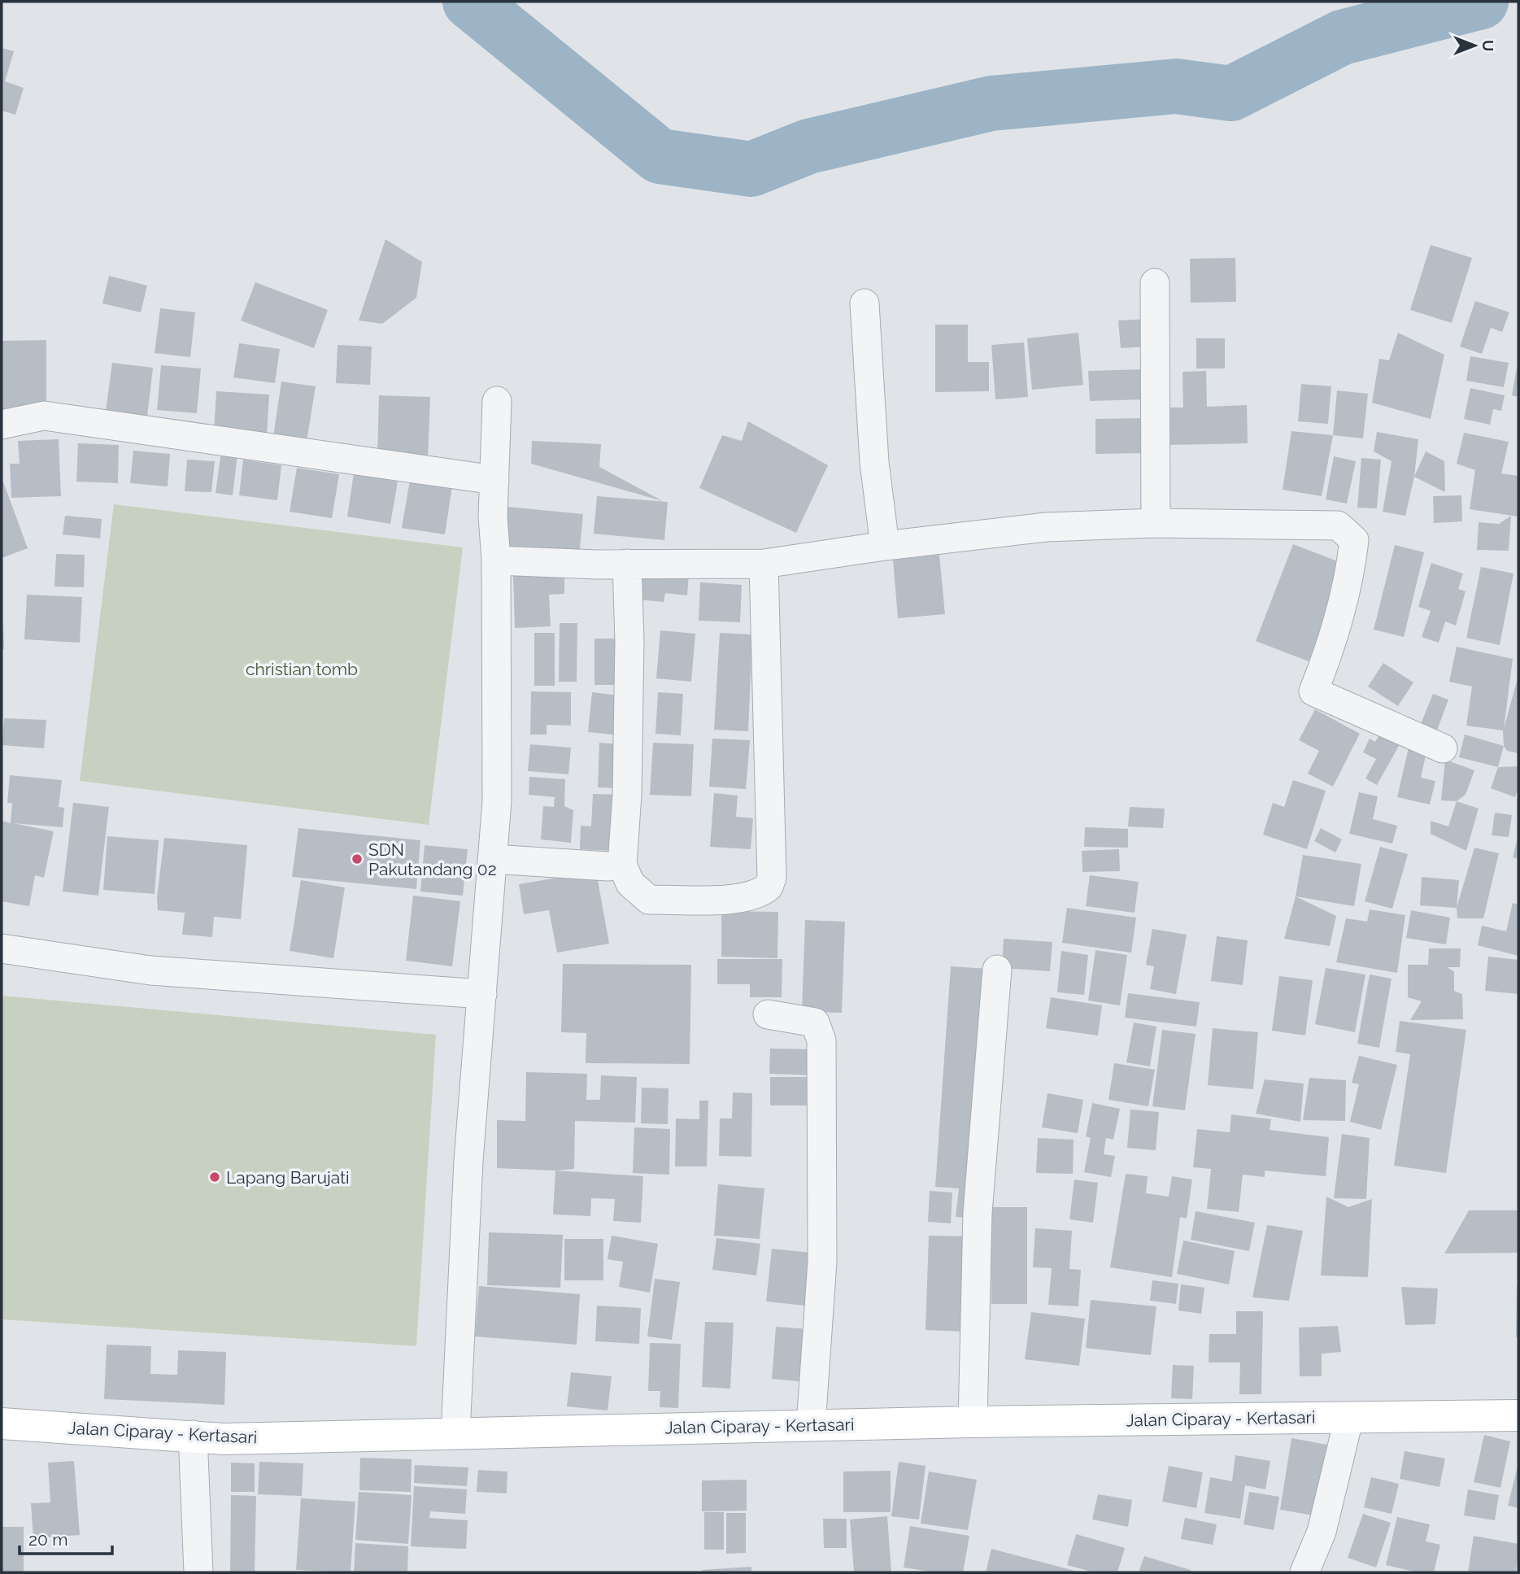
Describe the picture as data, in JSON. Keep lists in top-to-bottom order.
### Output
{
  "streets": {
    "main road": ["Jalan Ciparay - Kertasari"]
  },
  "parks": ["christian tomb"],
  "places": ["SDN Pakutandang 02", "Lapang Barujati"],
  "scale_bar": "20 m",
  "north": "right"
}
